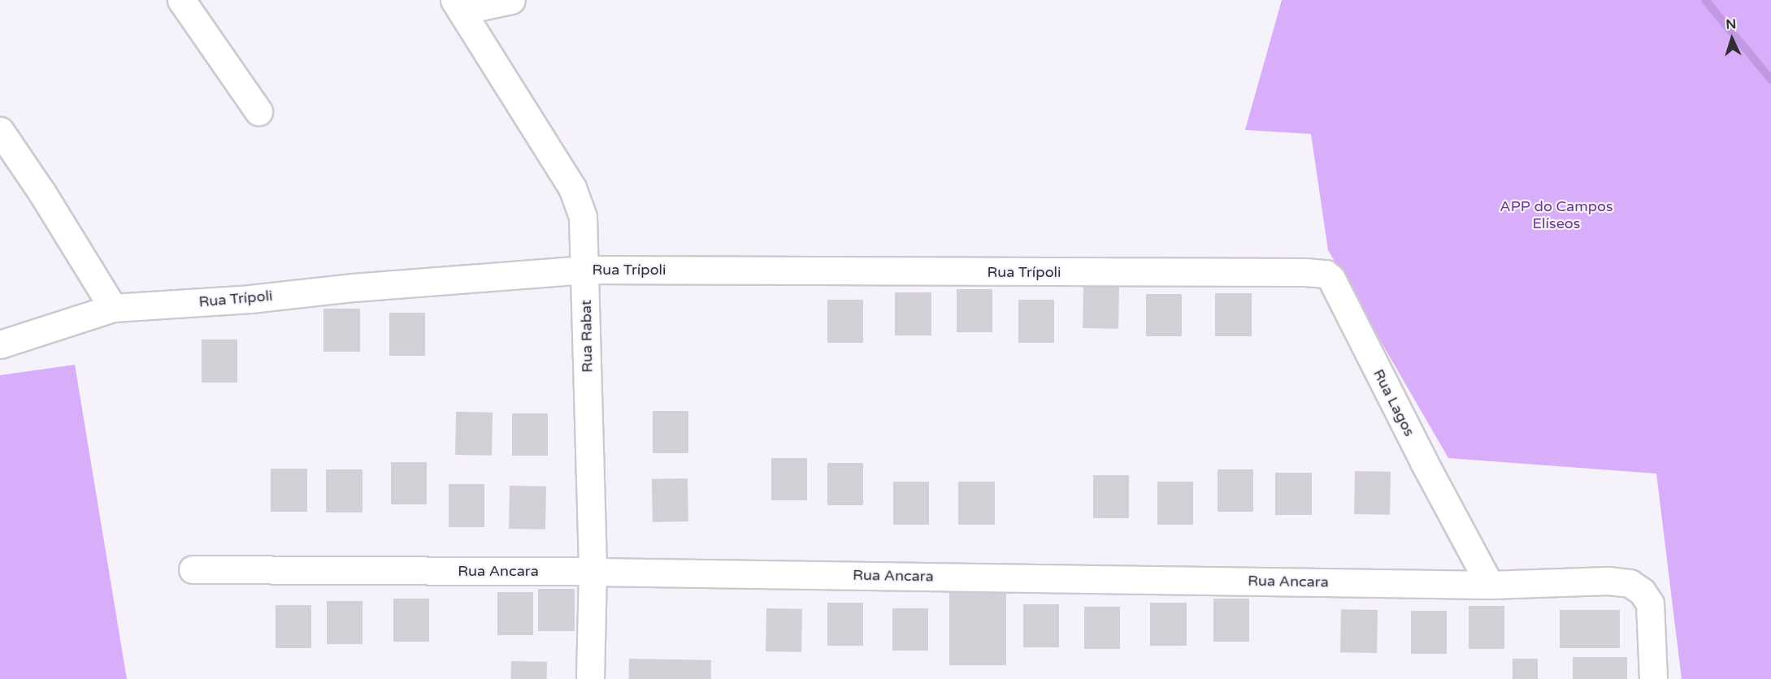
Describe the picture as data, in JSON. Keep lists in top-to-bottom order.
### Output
{
  "streets": {
    "street": [
      "Rua Trípoli",
      "Rua Rabat",
      "Rua Lagos",
      "Rua Ancara"
    ]
  },
  "crossings": [
    ["Rua Trípoli", "Rua Rabat"],
    ["Rua Trípoli", "Rua Lagos"],
    ["Rua Rabat", "Rua Ancara"],
    ["Rua Lagos", "Rua Ancara"]
  ],
  "parks": ["APP do Campos Elíseos"],
  "north": "top"
}
